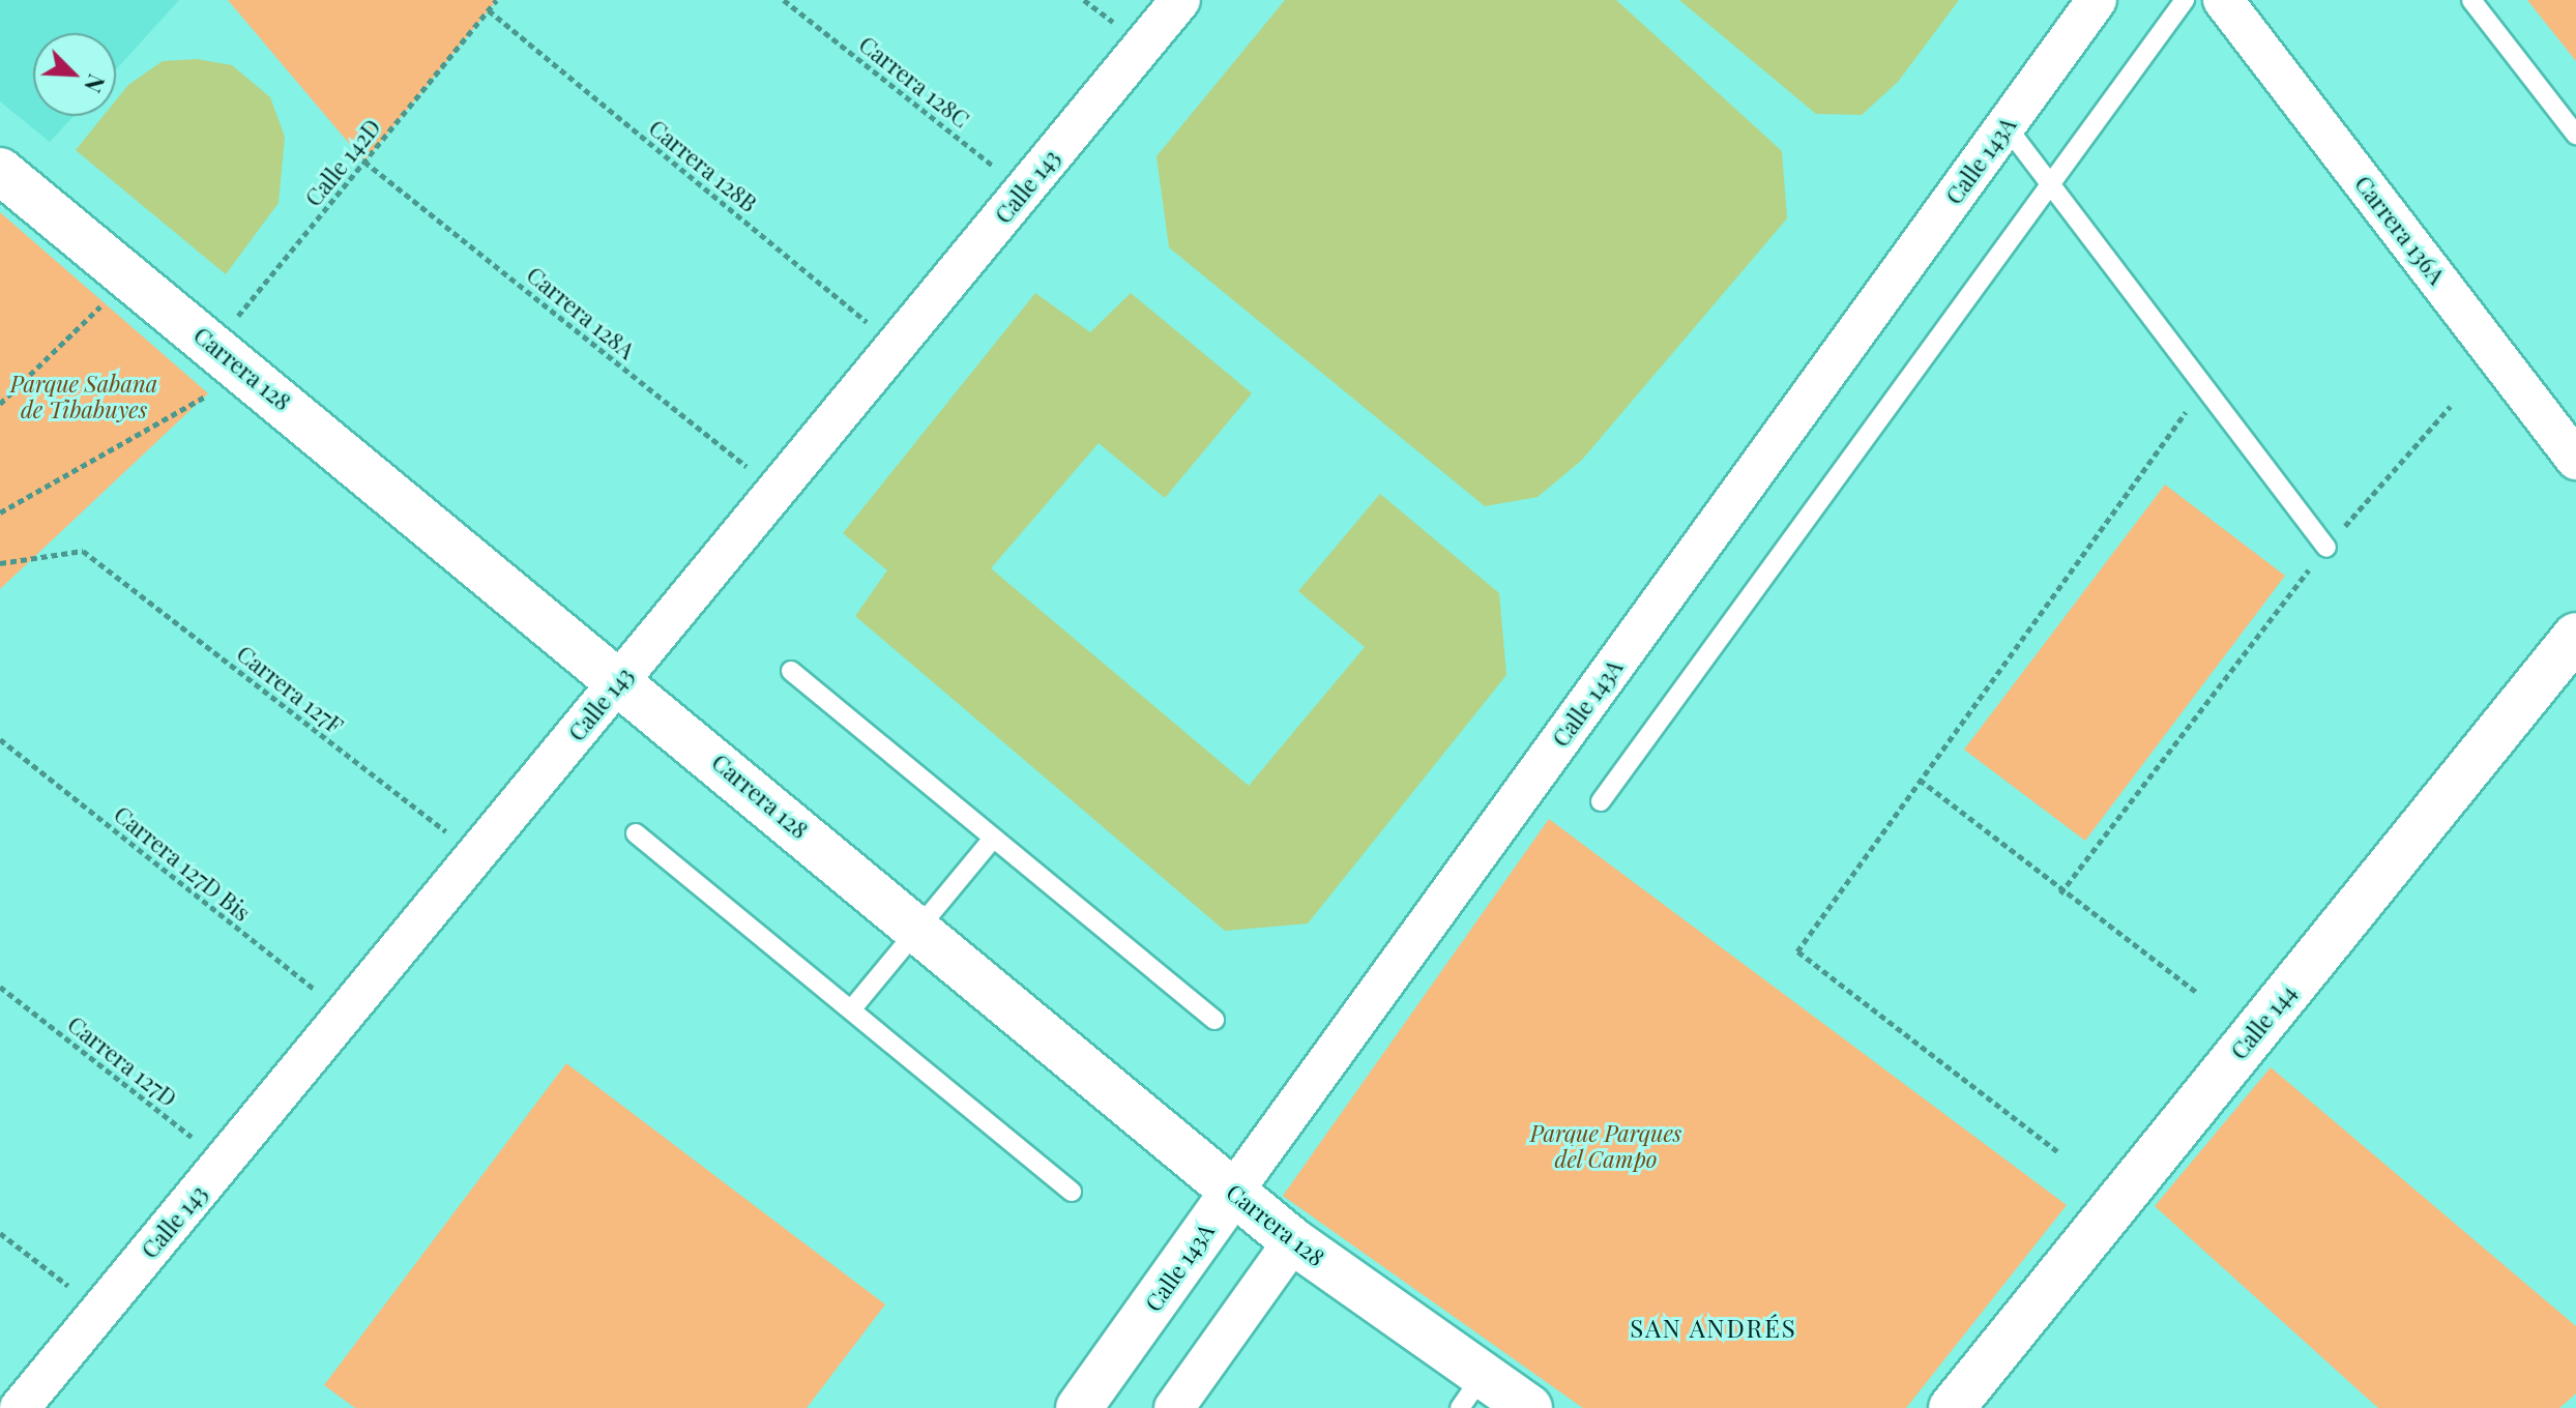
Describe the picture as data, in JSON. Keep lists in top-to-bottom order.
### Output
{
  "streets": {
    "street": [
      "Calle 143A",
      "Calle 143",
      "Carrera 136A",
      "Carrera 128",
      "Calle 144"
    ],
    "path": [
      "Carrera 128C",
      "Calle 142D",
      "Carrera 128B",
      "Carrera 128A",
      "Carrera 127F",
      "Carrera 127D Bis",
      "Carrera 127D"
    ]
  },
  "crossings": [
    ["Carrera 128C", "Calle 143"],
    ["Calle 143A", "Carrera 128"],
    ["Calle 142D", "Carrera 128B"],
    ["Calle 142D", "Carrera 128A"],
    ["Calle 142D", "Carrera 128"],
    ["Carrera 128B", "Calle 143"],
    ["Calle 143", "Carrera 128A"],
    ["Calle 143", "Carrera 128"],
    ["Calle 143", "Carrera 127F"],
    ["Calle 143", "Carrera 127D Bis"],
    ["Calle 143", "Carrera 127D"]
  ],
  "districts": ["SAN ANDRÉS"],
  "parks": ["Parque Sabana de Tibabuyes", "Parque Parques del Campo"],
  "north": "bottom right"
}
